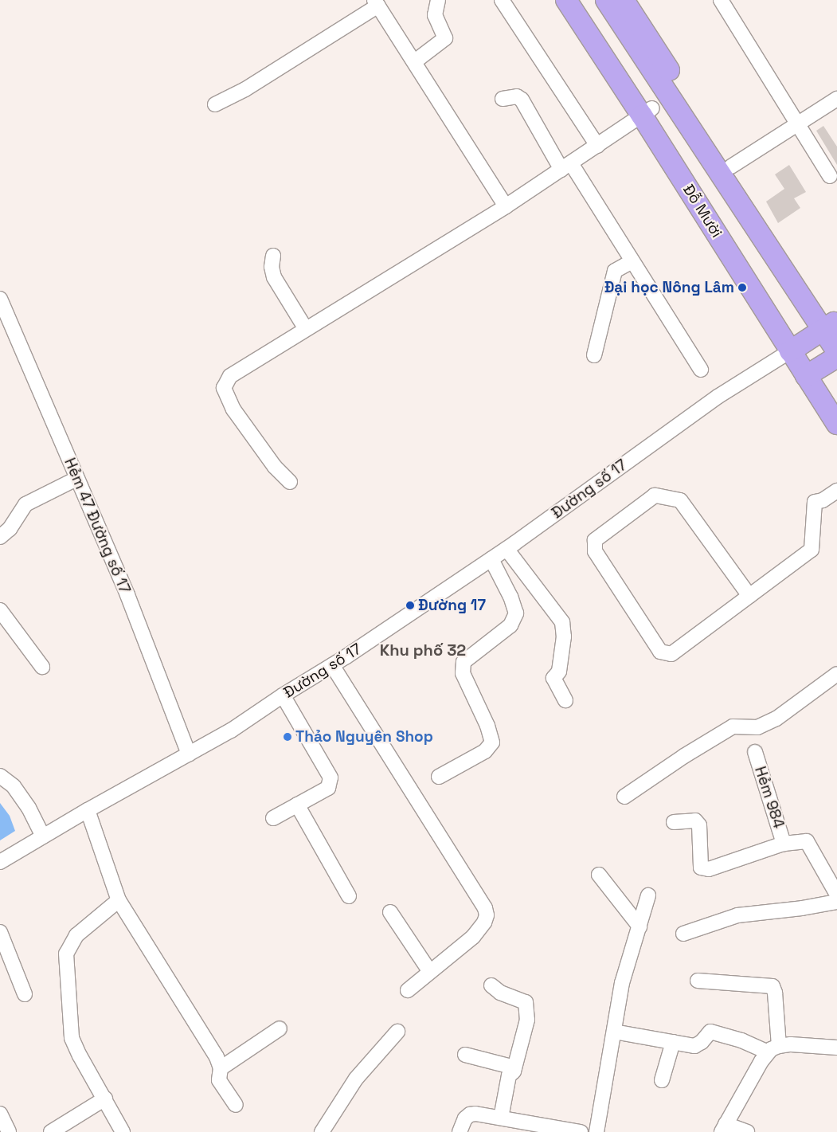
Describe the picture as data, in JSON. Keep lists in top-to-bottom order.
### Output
{
  "streets": {
    "highway": ["Đỗ Mười"],
    "street": ["Đường số 17", "Hẻm 47 Đường số 17", "Hẻm 984"]
  },
  "crossings": [
    ["Đỗ Mười", "Đường số 17"],
    ["Đường số 17", "Hẻm 47 Đường số 17"]
  ],
  "districts": ["Khu phố 32"],
  "places": ["Đại học Nông Lâm", "Đường 17", "Thảo Nguyên Shop"]
}
